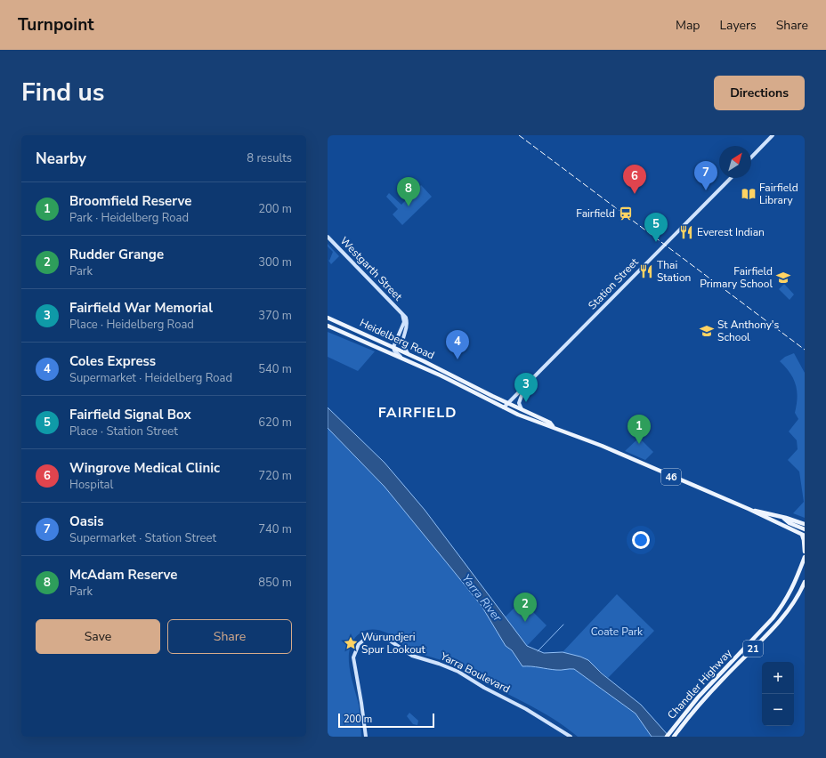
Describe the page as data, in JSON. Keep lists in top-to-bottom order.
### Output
{
  "streets": {
    "main road": [
      "Westgarth Street",
      "Station Street",
      "Heidelberg Road",
      "46",
      "21",
      "Yarra Boulevard",
      "Chandler Highway"
    ]
  },
  "crossings": [
    ["Westgarth Street", "Heidelberg Road"],
    ["Station Street", "Heidelberg Road"]
  ],
  "districts": ["FAIRFIELD"],
  "water": ["Yarra River"],
  "parks": ["Coate Park"],
  "places": {
    "library": ["Fairfield Library"],
    "station": ["Fairfield"],
    "restaurant": ["Everest Indian", "Thai Station"],
    "school or university": ["Fairfield Primary School", "St Anthony's School"],
    "place": ["Wurundjeri Spur Lookout"]
  },
  "scale_bar": "200 m",
  "north": "top right",
  "page": {
    "header": "Turnpoint",
    "nav": ["Map", "Layers", "Share"],
    "title": "Find us",
    "buttons": [
      "Directions",
      ["Save", "Share"]
    ],
    "heading": ["Nearby", "8 results"],
    "pins": [
      "7",
      "6",
      "8",
      "5",
      "4",
      "3",
      "1",
      "2"
    ],
    "list": [
      {
        "mark": "1",
        "name": "Broomfield Reserve",
        "note": "Park · Heidelberg Road",
        "value": "200 m"
      },
      {
        "mark": "2",
        "name": "Rudder Grange",
        "note": "Park",
        "value": "300 m"
      },
      {
        "mark": "3",
        "name": "Fairfield War Memorial",
        "note": "Place · Heidelberg Road",
        "value": "370 m"
      },
      {
        "mark": "4",
        "name": "Coles Express",
        "note": "Supermarket · Heidelberg Road",
        "value": "540 m"
      },
      {
        "mark": "5",
        "name": "Fairfield Signal Box",
        "note": "Place · Station Street",
        "value": "620 m"
      },
      {
        "mark": "6",
        "name": "Wingrove Medical Clinic",
        "note": "Hospital",
        "value": "720 m"
      },
      {
        "mark": "7",
        "name": "Oasis",
        "note": "Supermarket · Station Street",
        "value": "740 m"
      },
      {
        "mark": "8",
        "name": "McAdam Reserve",
        "note": "Park",
        "value": "850 m"
      }
    ],
    "map_buttons": ["+", "−"],
    "scale": "200 m"
  }
}
